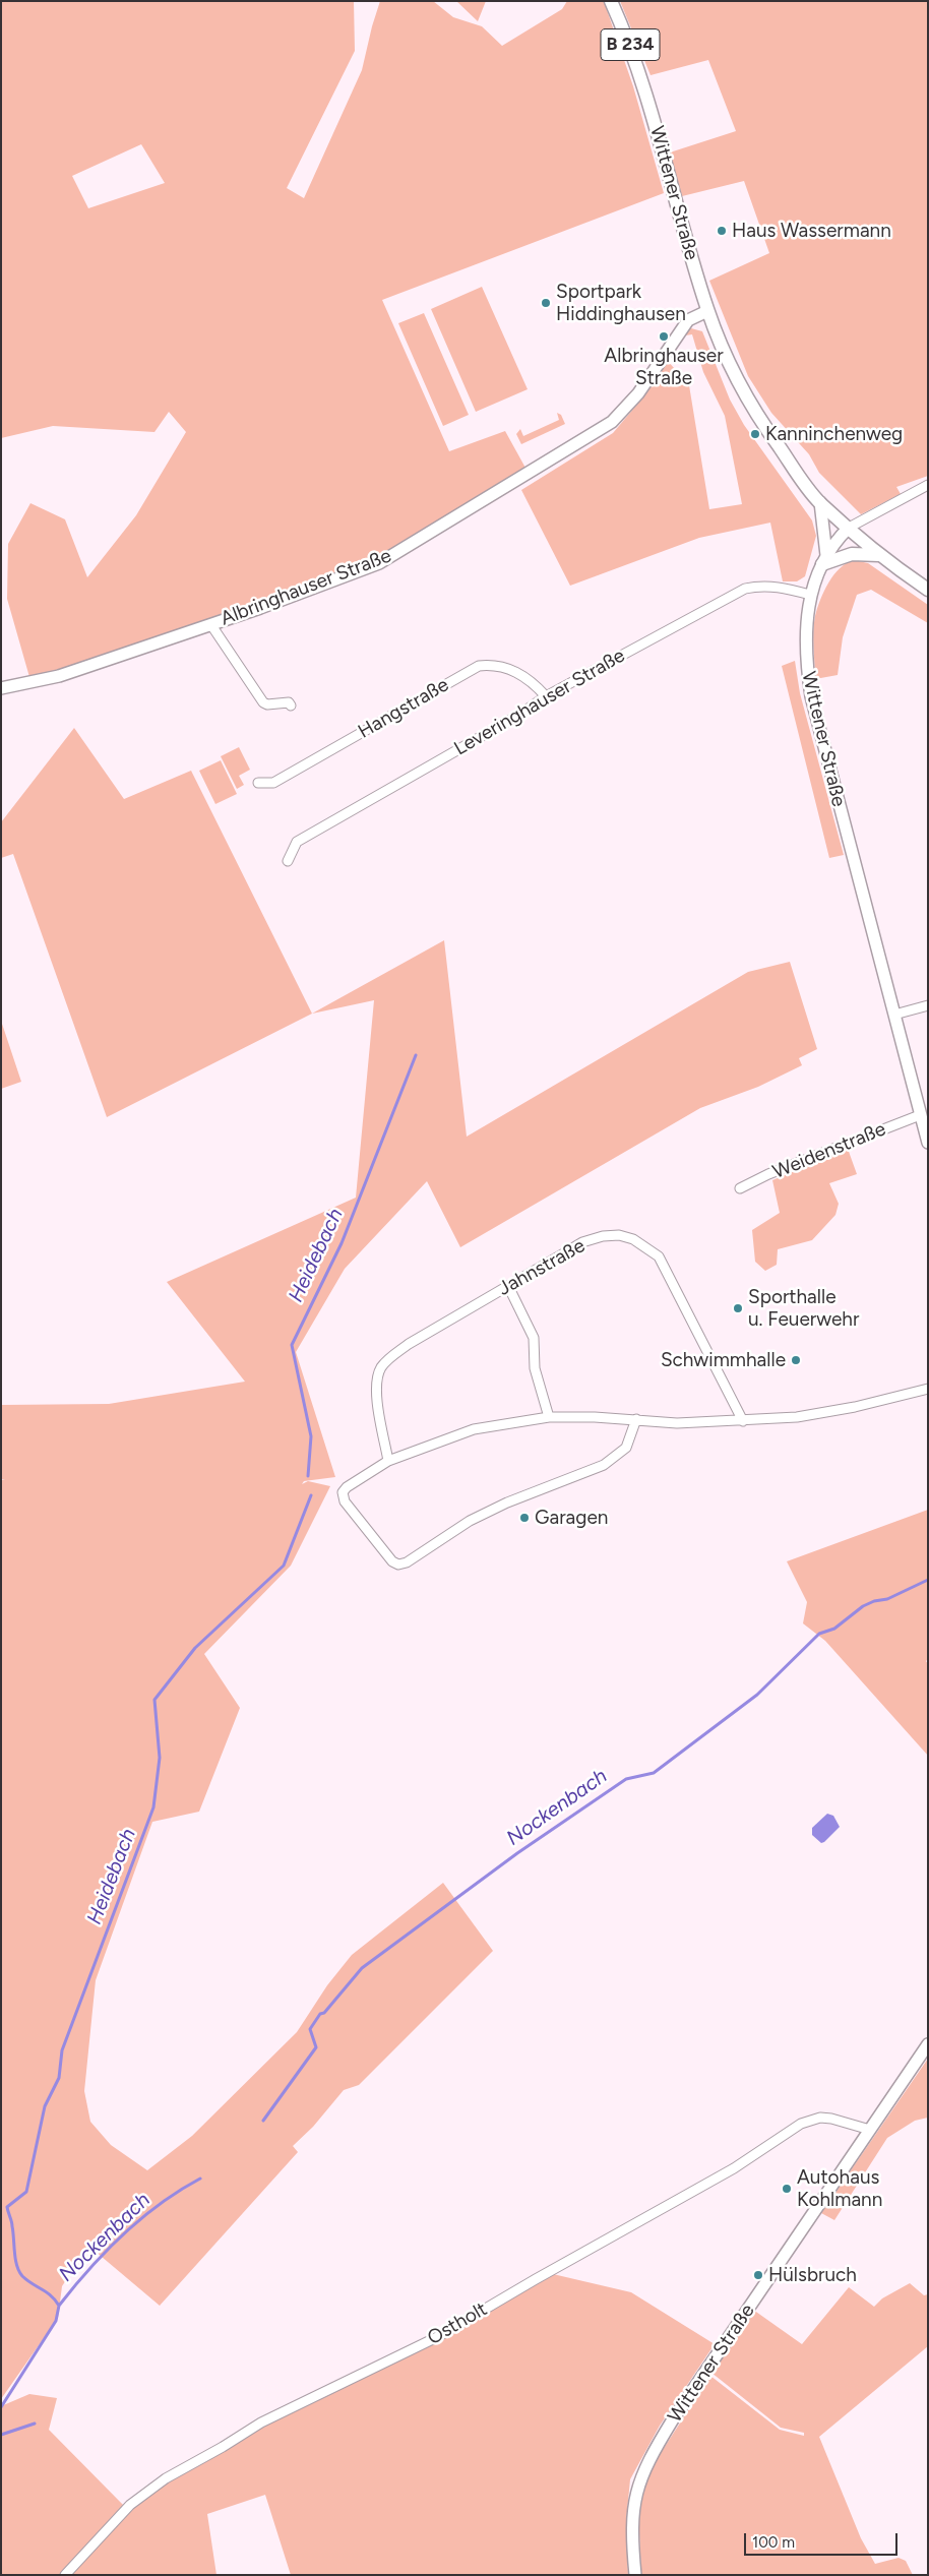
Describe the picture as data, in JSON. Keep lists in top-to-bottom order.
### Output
{
  "streets": {
    "main road": ["B 234", "Wittener Straße", "Albringhauser Straße"],
    "street": [
      "Leveringhauser Straße",
      "Hangstraße",
      "Weidenstraße",
      "Jahnstraße",
      "Ostholt"
    ]
  },
  "crossings": [
    ["B 234", "Wittener Straße"],
    ["Wittener Straße", "Albringhauser Straße"],
    ["Wittener Straße", "Leveringhauser Straße"],
    ["Wittener Straße", "Weidenstraße"],
    ["Wittener Straße", "Ostholt"],
    ["Leveringhauser Straße", "Hangstraße"]
  ],
  "water": ["Heidebach", "Nockenbach"],
  "places": [
    "Haus Wassermann",
    "Sportpark Hiddinghausen",
    "Albringhauser Straße",
    "Kanninchenweg",
    "Sporthalle u. Feuerwehr",
    "Schwimmhalle",
    "Garagen",
    "Autohaus Kohlmann",
    "Hülsbruch"
  ],
  "scale_bar": "100 m"
}
